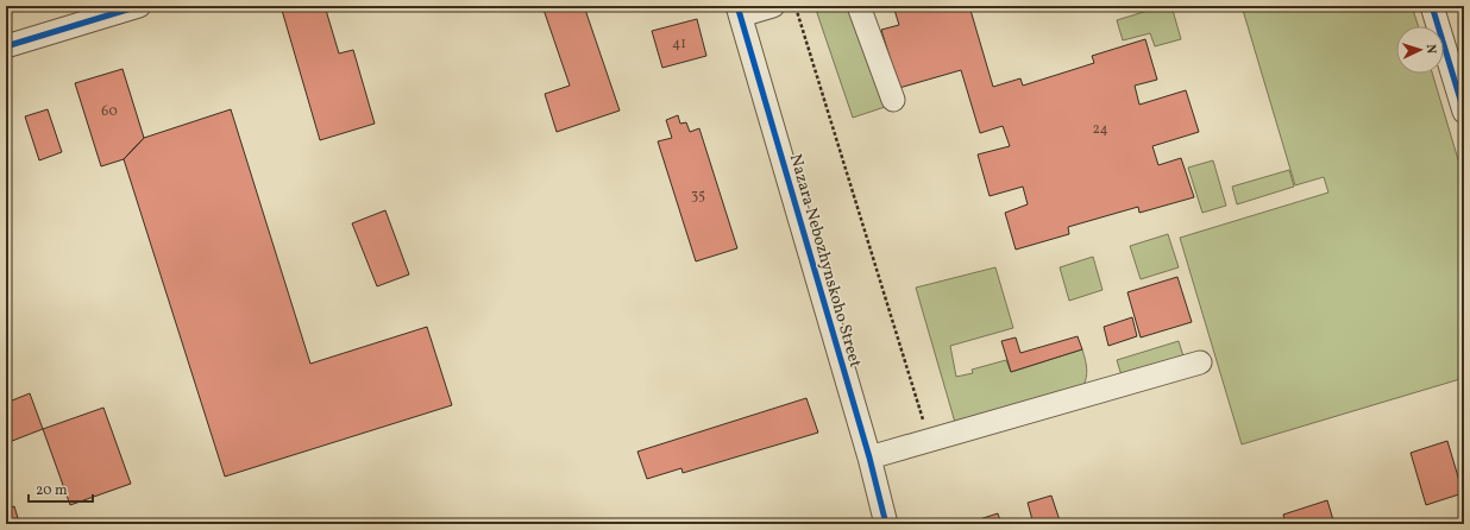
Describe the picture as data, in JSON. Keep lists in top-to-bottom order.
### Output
{
  "streets": {
    "street": ["Nazara Nebozhynskoho Street"]
  },
  "house_numbers": [
    "41",
    "60",
    "24",
    "35"
  ],
  "scale_bar": "20 m",
  "north": "right"
}
